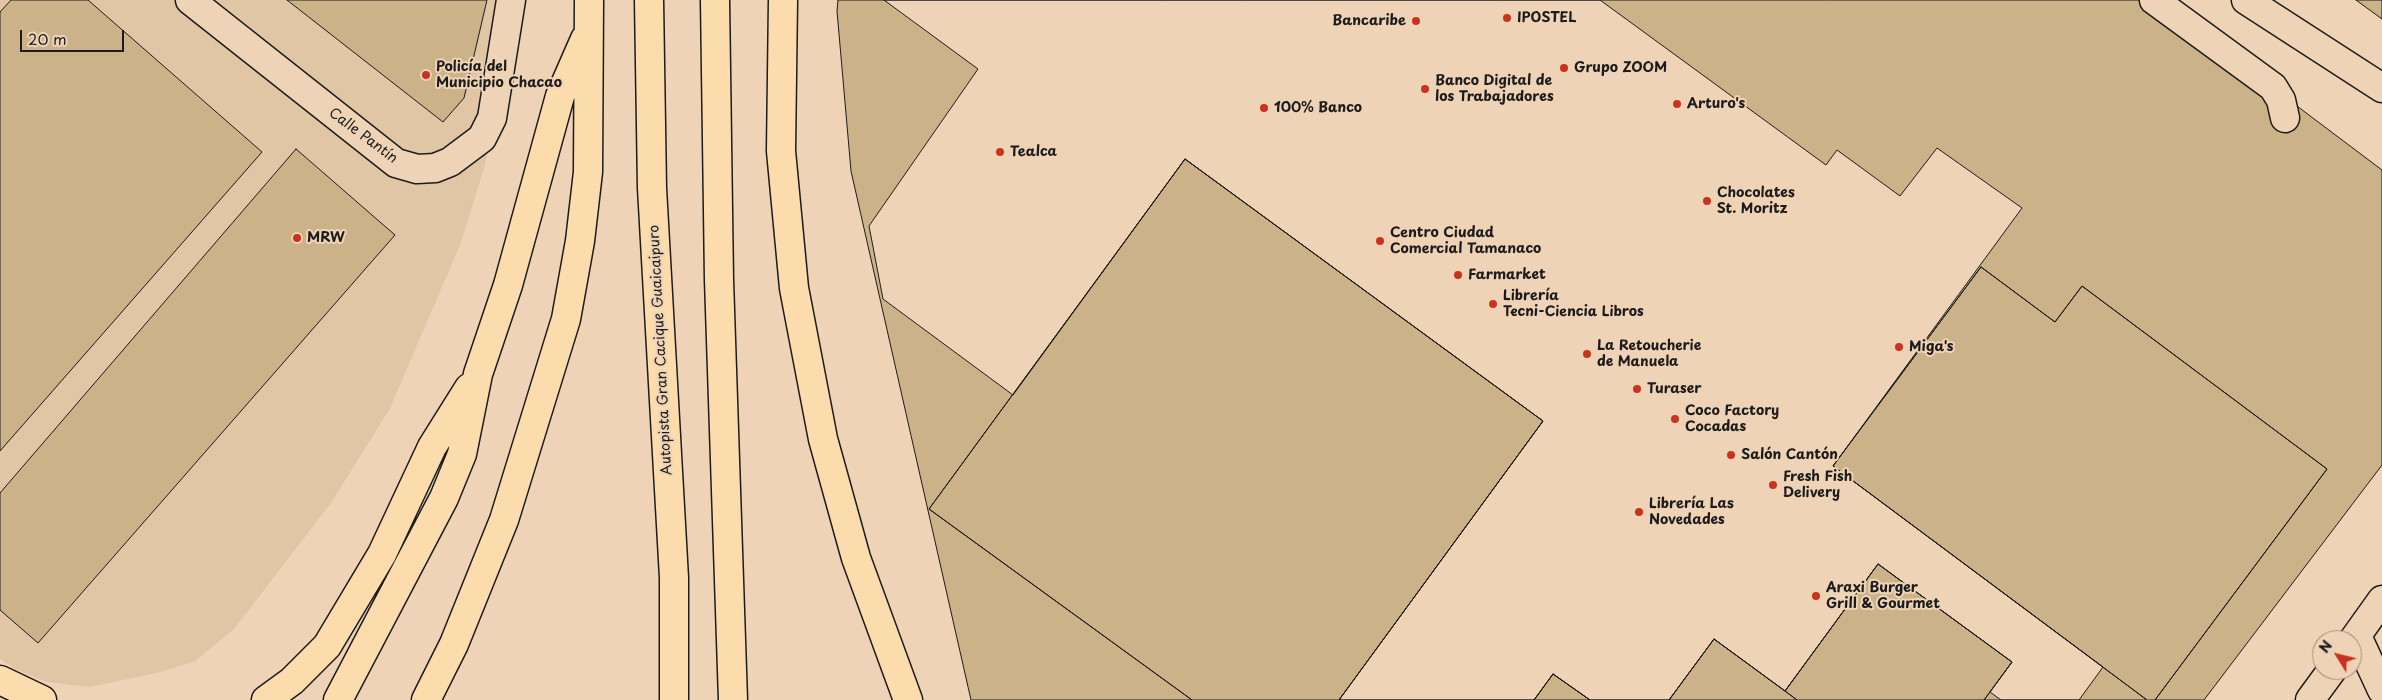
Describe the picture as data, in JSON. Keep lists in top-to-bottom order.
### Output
{
  "streets": {
    "highway": ["Autopista Gran Cacique Guaicaipuro"],
    "street": ["Calle Pantín"]
  },
  "places": [
    "IPOSTEL",
    "Bancaribe",
    "Grupo ZOOM",
    "Policía del Municipio Chacao",
    "Banco Digital de los Trabajadores",
    "Arturo's",
    "100% Banco",
    "Tealca",
    "Chocolates St. Moritz",
    "MRW",
    "Centro Ciudad Comercial Tamanaco",
    "Farmarket",
    "Librería Tecni-Ciencia Libros",
    "Miga's",
    "La Retoucherie de Manuela",
    "Turaser",
    "Coco Factory Cocadas",
    "Salón Cantón",
    "Fresh Fish Delivery",
    "Librería Las Novedades",
    "Araxi Burger Grill & Gourmet"
  ],
  "scale_bar": "20 m",
  "north": "top left"
}
